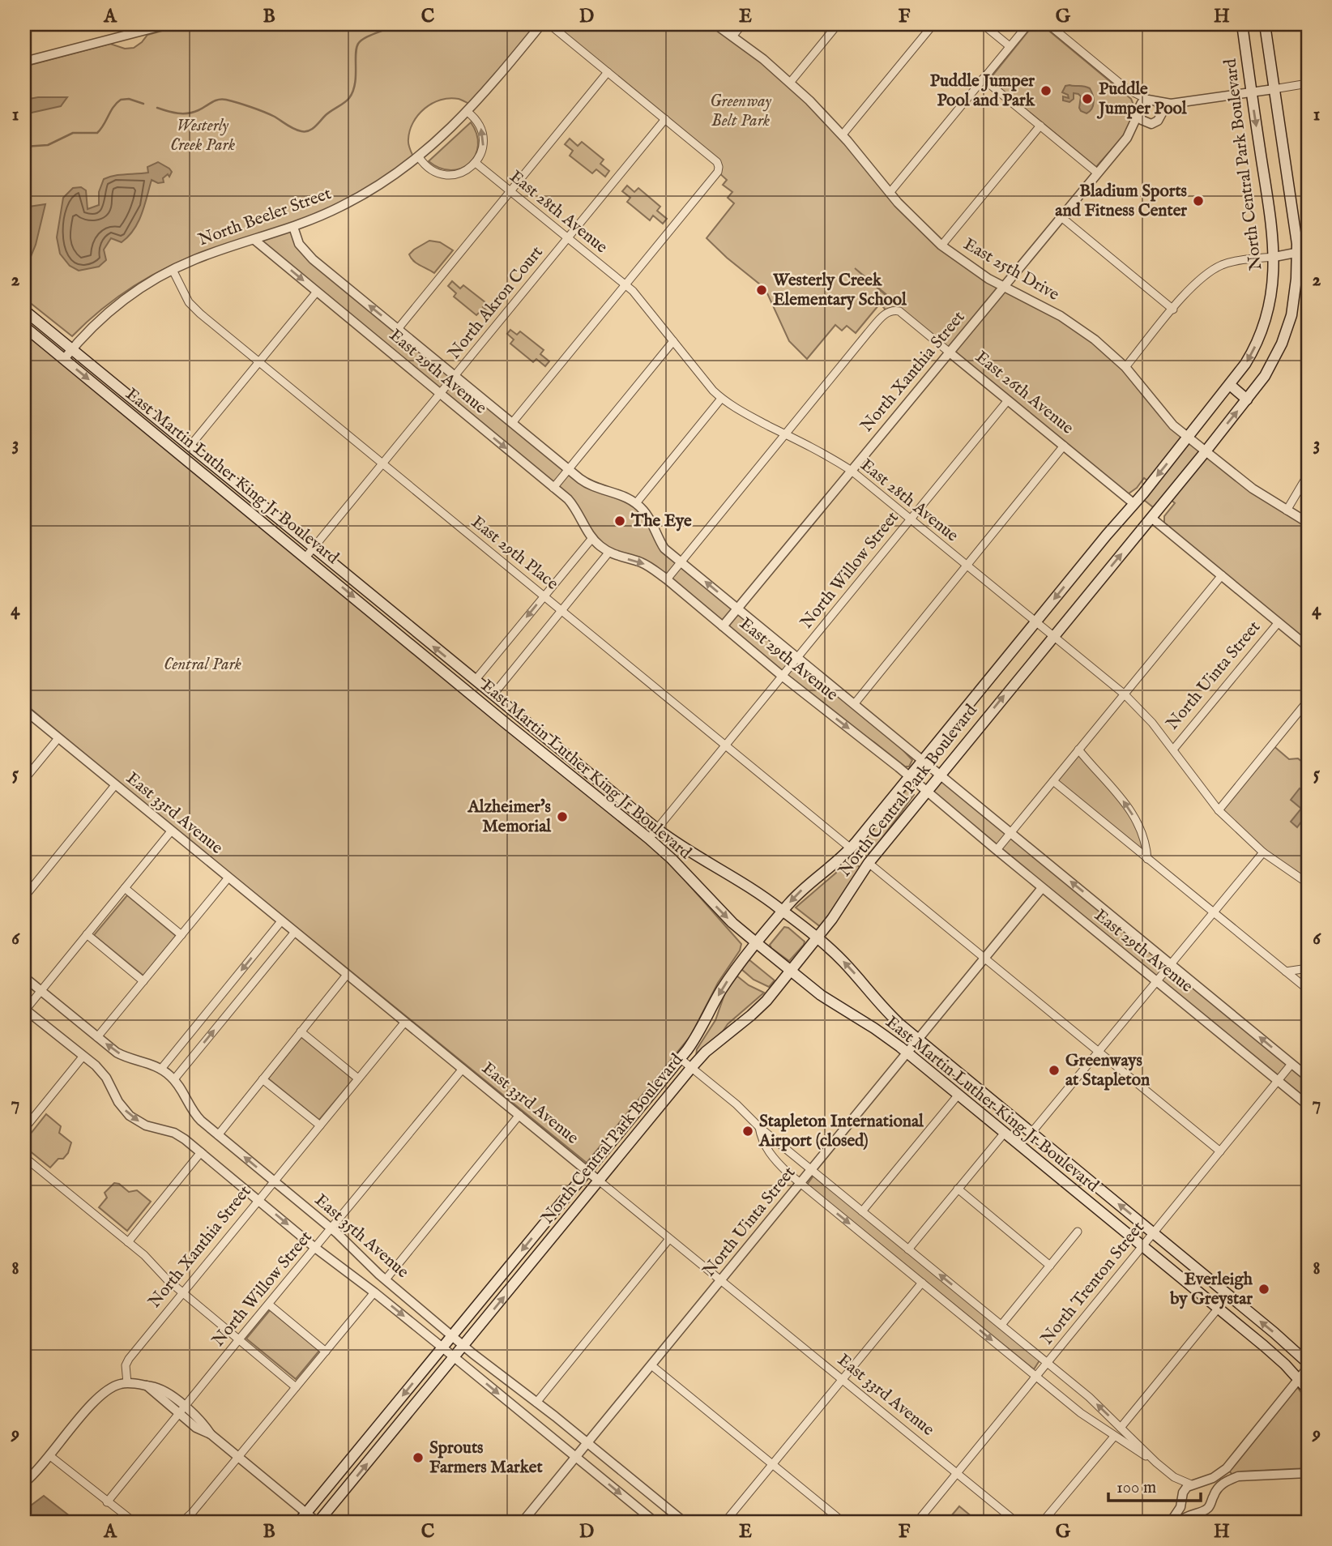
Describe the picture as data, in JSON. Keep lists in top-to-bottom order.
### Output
{
  "streets": {
    "main road": ["North Central Park Boulevard", "East Martin Luther King Jr Boulevard"],
    "street": [
      "East 28th Avenue",
      "North Beeler Street",
      "East 25th Drive",
      "North Akron Court",
      "East 29th Avenue",
      "North Xanthia Street",
      "East 26th Avenue",
      "East 29th Place",
      "North Willow Street",
      "North Uinta Street",
      "East 33rd Avenue",
      "East 35th Avenue",
      "North Trenton Street"
    ]
  },
  "crossings": [
    ["North Central Park Boulevard", "East 28th Avenue"],
    ["North Central Park Boulevard", "East 25th Drive"],
    ["North Central Park Boulevard", "East 29th Avenue"],
    ["North Central Park Boulevard", "East 26th Avenue"],
    ["North Central Park Boulevard", "East Martin Luther King Jr Boulevard"],
    ["North Central Park Boulevard", "East 29th Place"],
    ["North Central Park Boulevard", "East 33rd Avenue"],
    ["North Central Park Boulevard", "East 35th Avenue"],
    ["East 28th Avenue", "North Akron Court"],
    ["East 28th Avenue", "North Xanthia Street"],
    ["East 28th Avenue", "East 26th Avenue"],
    ["East 28th Avenue", "North Willow Street"],
    ["East 28th Avenue", "North Uinta Street"],
    ["North Beeler Street", "East 29th Avenue"],
    ["North Beeler Street", "East Martin Luther King Jr Boulevard"],
    ["North Beeler Street", "East 29th Place"],
    ["East 25th Drive", "North Xanthia Street"],
    ["North Akron Court", "East 29th Avenue"],
    ["North Akron Court", "East Martin Luther King Jr Boulevard"],
    ["North Akron Court", "East 29th Place"],
    ["East 29th Avenue", "North Xanthia Street"],
    ["East 29th Avenue", "North Willow Street"],
    ["East 29th Avenue", "North Uinta Street"],
    ["East 29th Avenue", "North Trenton Street"],
    ["North Xanthia Street", "East 26th Avenue"],
    ["North Xanthia Street", "East 33rd Avenue"],
    ["North Xanthia Street", "East 35th Avenue"],
    ["East 26th Avenue", "North Willow Street"],
    ["East Martin Luther King Jr Boulevard", "North Willow Street"],
    ["East Martin Luther King Jr Boulevard", "North Uinta Street"],
    ["East Martin Luther King Jr Boulevard", "North Trenton Street"],
    ["East 29th Place", "North Willow Street"],
    ["North Willow Street", "East 33rd Avenue"],
    ["North Willow Street", "East 35th Avenue"],
    ["North Uinta Street", "East 33rd Avenue"],
    ["North Uinta Street", "East 35th Avenue"],
    ["East 33rd Avenue", "North Trenton Street"]
  ],
  "parks": ["Greenway Belt Park", "Westerly Creek Park", "Central Park"],
  "places": [
    "Puddle Jumper Pool and Park",
    "Puddle Jumper Pool",
    "Bladium Sports and Fitness Center",
    "Westerly Creek Elementary School",
    "The Eye",
    "Alzheimer's Memorial",
    "Greenways at Stapleton",
    "Stapleton International Airport (closed)",
    "Everleigh by Greystar",
    "Sprouts Farmers Market"
  ],
  "scale_bar": "100 m",
  "grid": {
    "columns": [
      "A",
      "B",
      "C",
      "D",
      "E",
      "F",
      "G",
      "H"
    ],
    "rows": [
      "1",
      "2",
      "3",
      "4",
      "5",
      "6",
      "7",
      "8",
      "9"
    ]
  }
}
